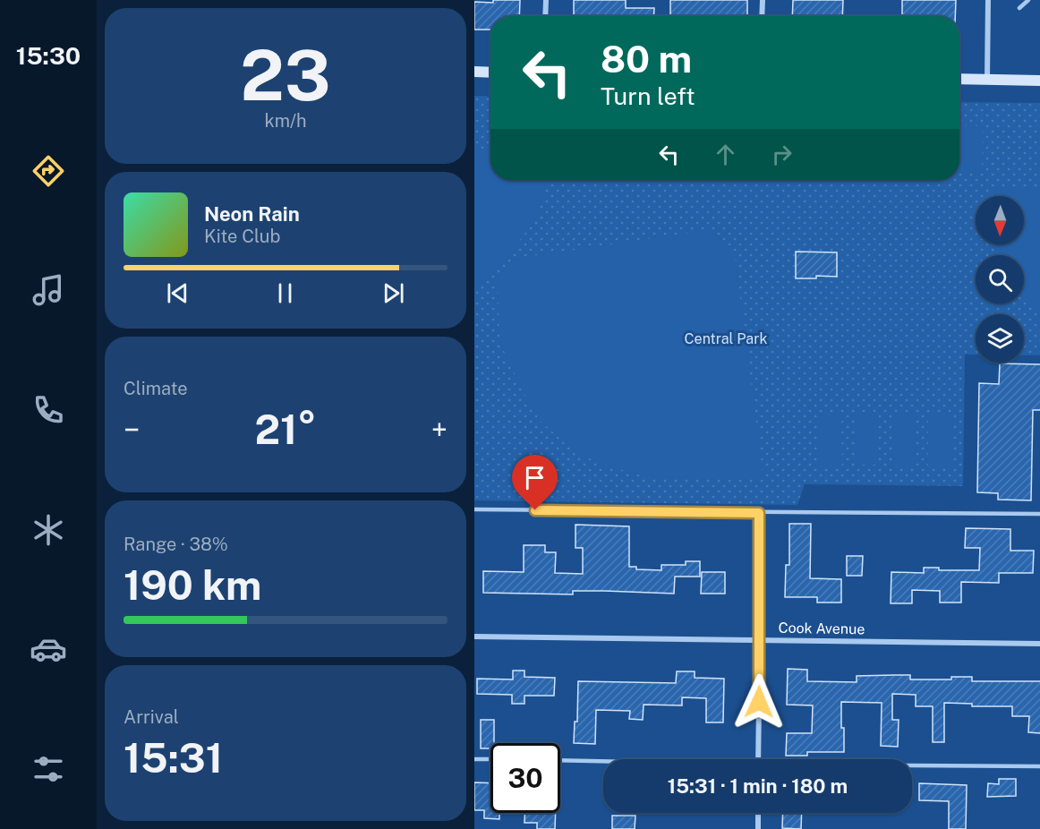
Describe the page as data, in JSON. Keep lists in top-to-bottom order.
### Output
{
  "streets": {
    "street": ["Cook Avenue"]
  },
  "parks": ["Central Park"],
  "north": "bottom",
  "page": {
    "tabs": "15:30",
    "tile": [
      ["23", "km/h"],
      "Climate",
      ["Range · 38%", "190 km"],
      ["Arrival", "15:31"]
    ],
    "turn": ["80 m", "Turn left"],
    "song": ["Neon Rain", "Kite Club"],
    "heat": ["−", "21°", "+"],
    "limit": "30",
    "trip": "15:31 · 1 min · 180 m"
  }
}
